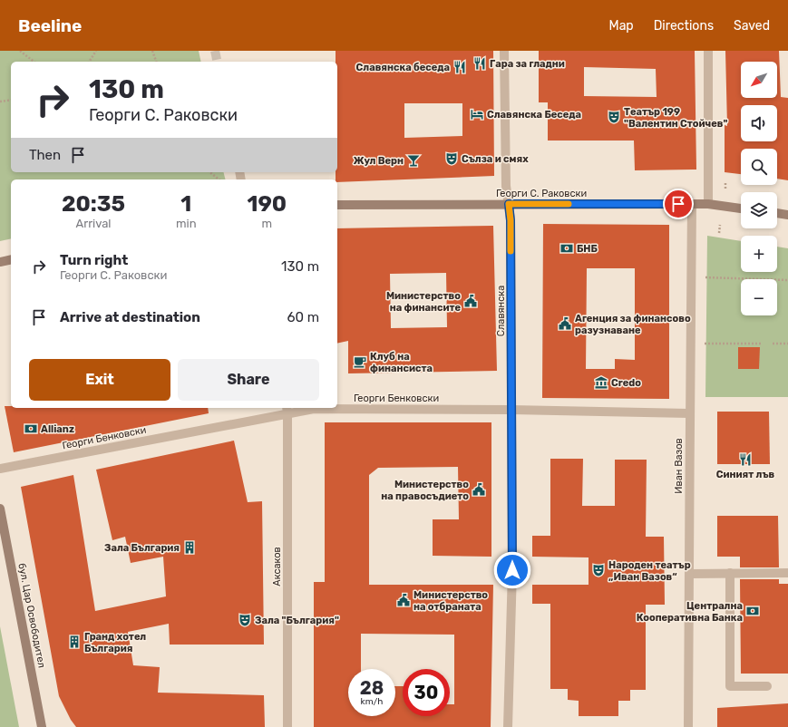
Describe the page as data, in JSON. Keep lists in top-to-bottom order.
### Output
{
  "streets": {
    "street": [
      "Георги С. Раковски",
      "Славянска",
      "Георги Бенковски",
      "Иван Вазов",
      "Аксаков",
      "бул. Цар Освободител"
    ]
  },
  "crossings": [
    ["Георги С. Раковски", "Славянска"],
    ["Георги С. Раковски", "Иван Вазов"],
    ["Славянска", "Георги Бенковски"],
    ["Георги Бенковски", "Иван Вазов"],
    ["Георги Бенковски", "Аксаков"]
  ],
  "places": {
    "restaurant": ["Гара за гладни", "Славянска беседа", "Синият лъв"],
    "hotel": ["Славянска Беседа"],
    "theatre": [
      "Театър 199 \"Валентин Стойчев\"",
      "Сълза и смях",
      "Народен театър „Иван Вазов“",
      "Зала \"България\""
    ],
    "bar": ["Жул Верн"],
    "bank": ["БНБ", "Allianz", "Централна Кооперативна Банка"],
    "public building": [
      "Министерство на финансите",
      "Агенция за финансово разузнаване",
      "Министерство на правосъдието",
      "Министерство на отбраната"
    ],
    "cafe": ["Клуб на финансиста"],
    "museum": ["Credo"],
    "building": ["Зала България", "Гранд хотел България"]
  },
  "north": "bottom left",
  "page": {
    "header": "Beeline",
    "nav": ["Map", "Directions", "Saved"],
    "map_buttons": ["+", "−"],
    "turn": ["130 m", "Георги С. Раковски"],
    "then": "Then",
    "eta": [
      "20:35",
      "Arrival",
      "1",
      "min",
      "190",
      "m"
    ],
    "list": [
      {
        "name": "Turn right",
        "note": "Георги С. Раковски",
        "value": "130 m"
      },
      {
        "name": "Arrive at destination",
        "value": "60 m"
      }
    ],
    "buttons": ["Exit", "Share"],
    "speed": "28 km/h",
    "limit": "30"
  }
}
